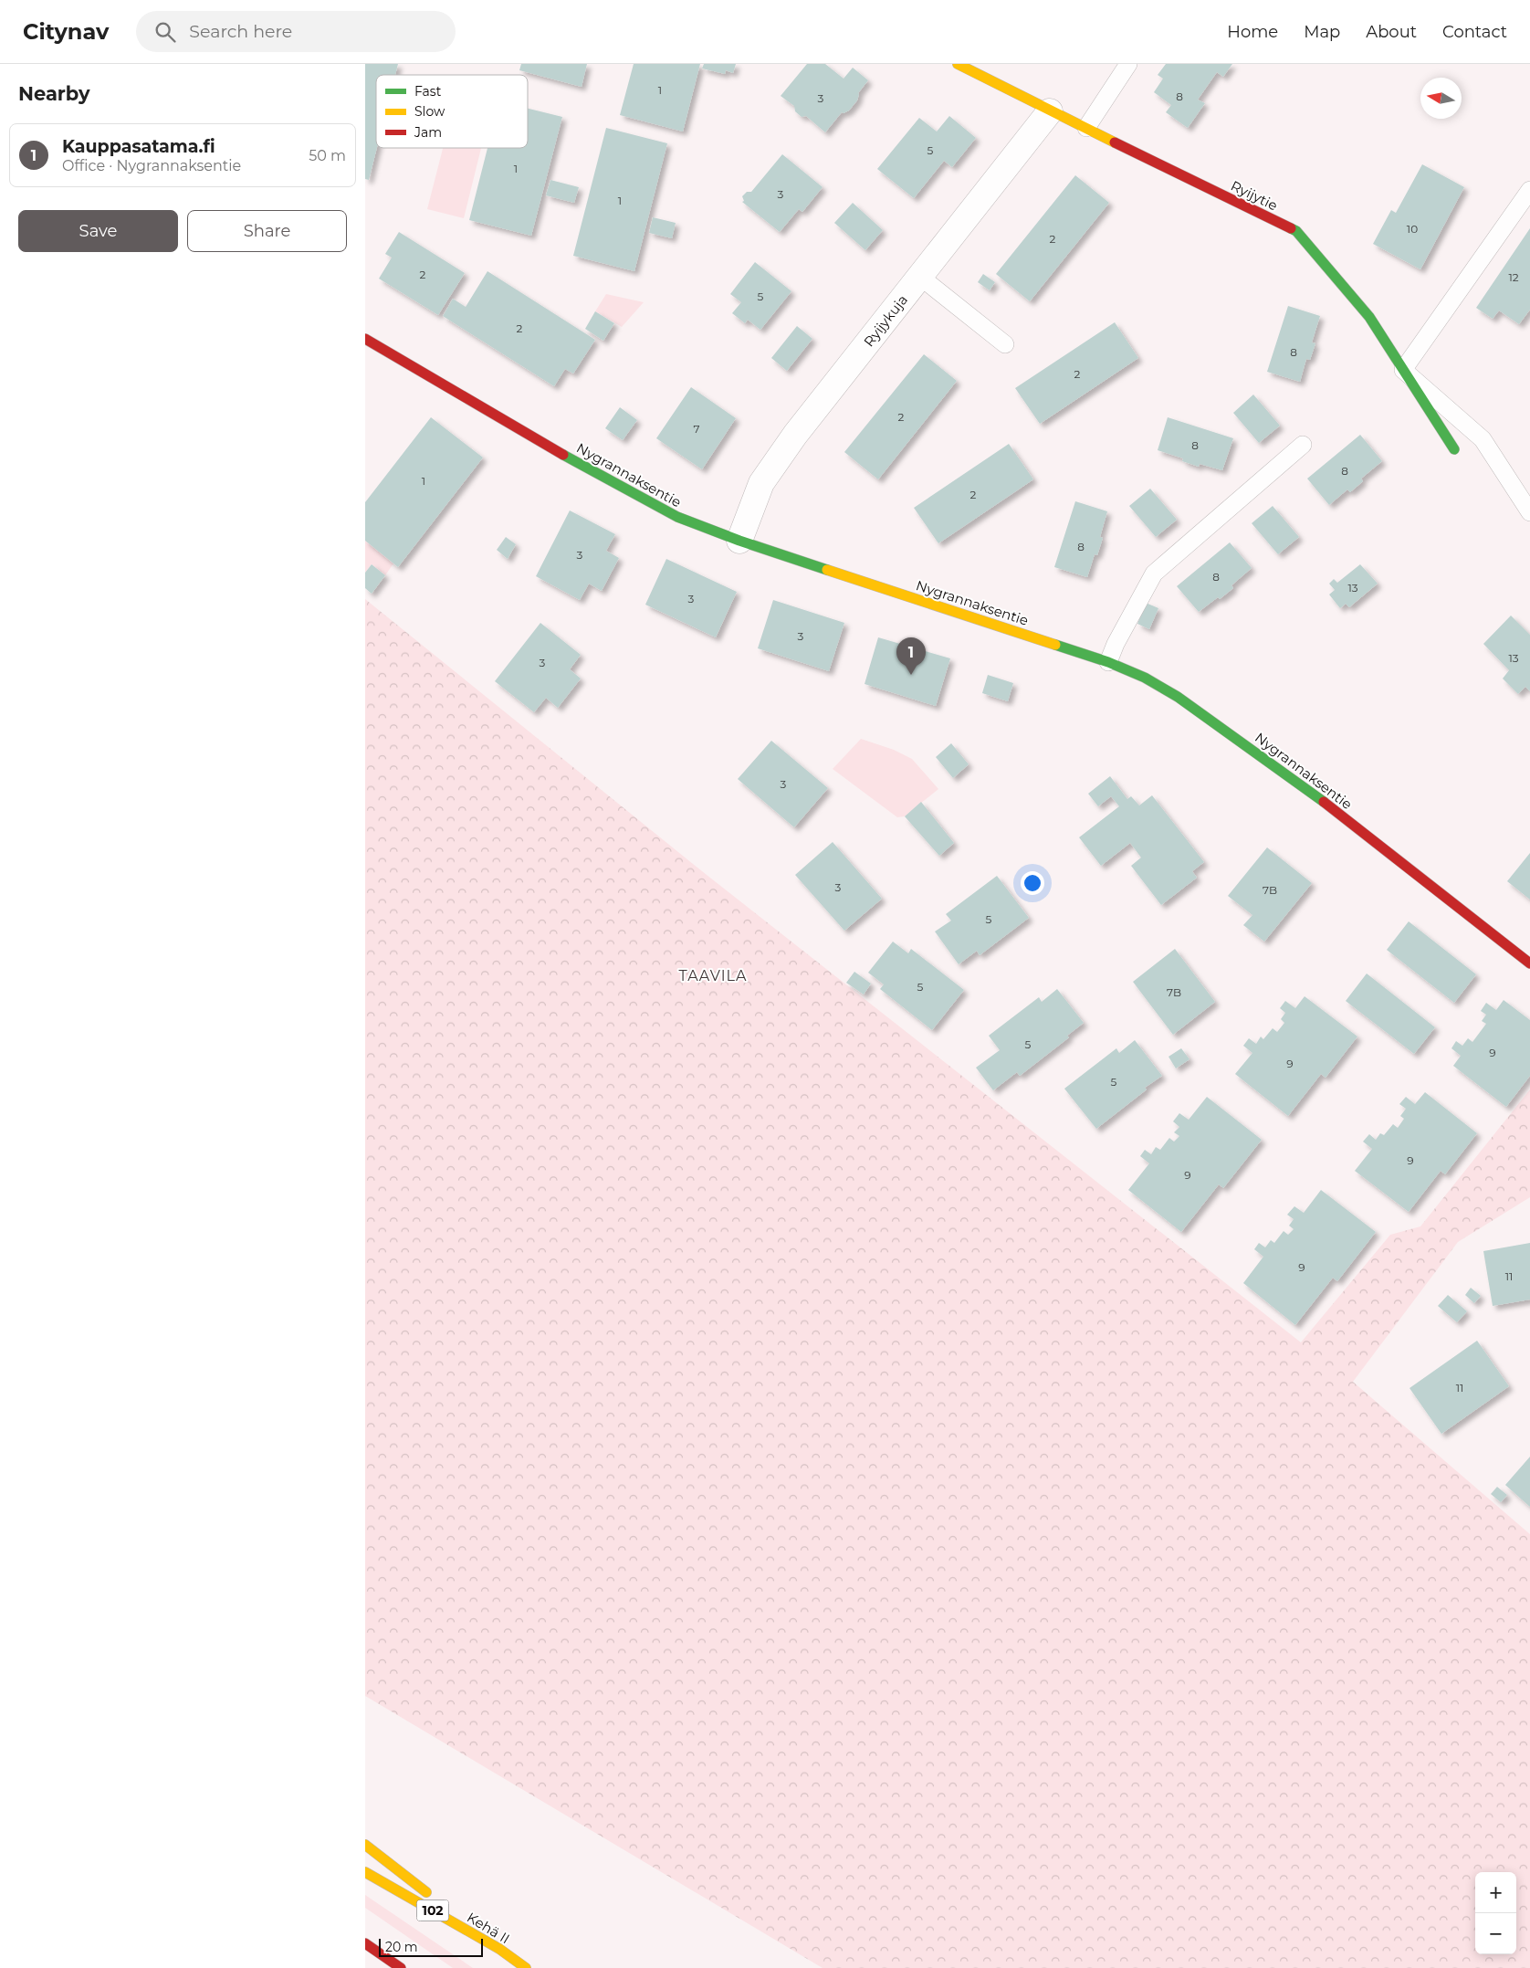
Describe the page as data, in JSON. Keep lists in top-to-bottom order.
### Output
{
  "streets": {
    "main road": [
      "Ryijytie",
      "Nygrannaksentie",
      "102",
      "Kehä II"
    ],
    "street": ["Ryijykuja"]
  },
  "crossings": [
    ["Ryijytie", "Ryijykuja"],
    ["Ryijykuja", "Nygrannaksentie"]
  ],
  "districts": ["TAAVILA"],
  "house_numbers": [
    "1",
    "8",
    "3",
    "5",
    "1",
    "3",
    "1",
    "10",
    "2",
    "2",
    "12",
    "5",
    "2",
    "8",
    "2",
    "2",
    "7",
    "8",
    "8",
    "1",
    "2",
    "8",
    "3",
    "8",
    "13",
    "3",
    "3",
    "13",
    "3",
    "3",
    "3",
    "7B",
    "5",
    "5",
    "7B",
    "5",
    "9",
    "9",
    "5",
    "9",
    "9",
    "9",
    "11",
    "11"
  ],
  "legend": ["Fast", "Slow", "Jam"],
  "scale_bar": "20 m",
  "north": "left",
  "page": {
    "header": "Citynav",
    "search": "Search here",
    "nav": [
      "Home",
      "Map",
      "About",
      "Contact"
    ],
    "heading": "Nearby",
    "list": [
      {
        "mark": "1",
        "name": "Kauppasatama.fi",
        "note": "Office · Nygrannaksentie",
        "value": "50 m"
      }
    ],
    "buttons": ["Save", "Share"],
    "pins": "1",
    "map_buttons": ["+", "−"],
    "scale": "20 m"
  }
}
